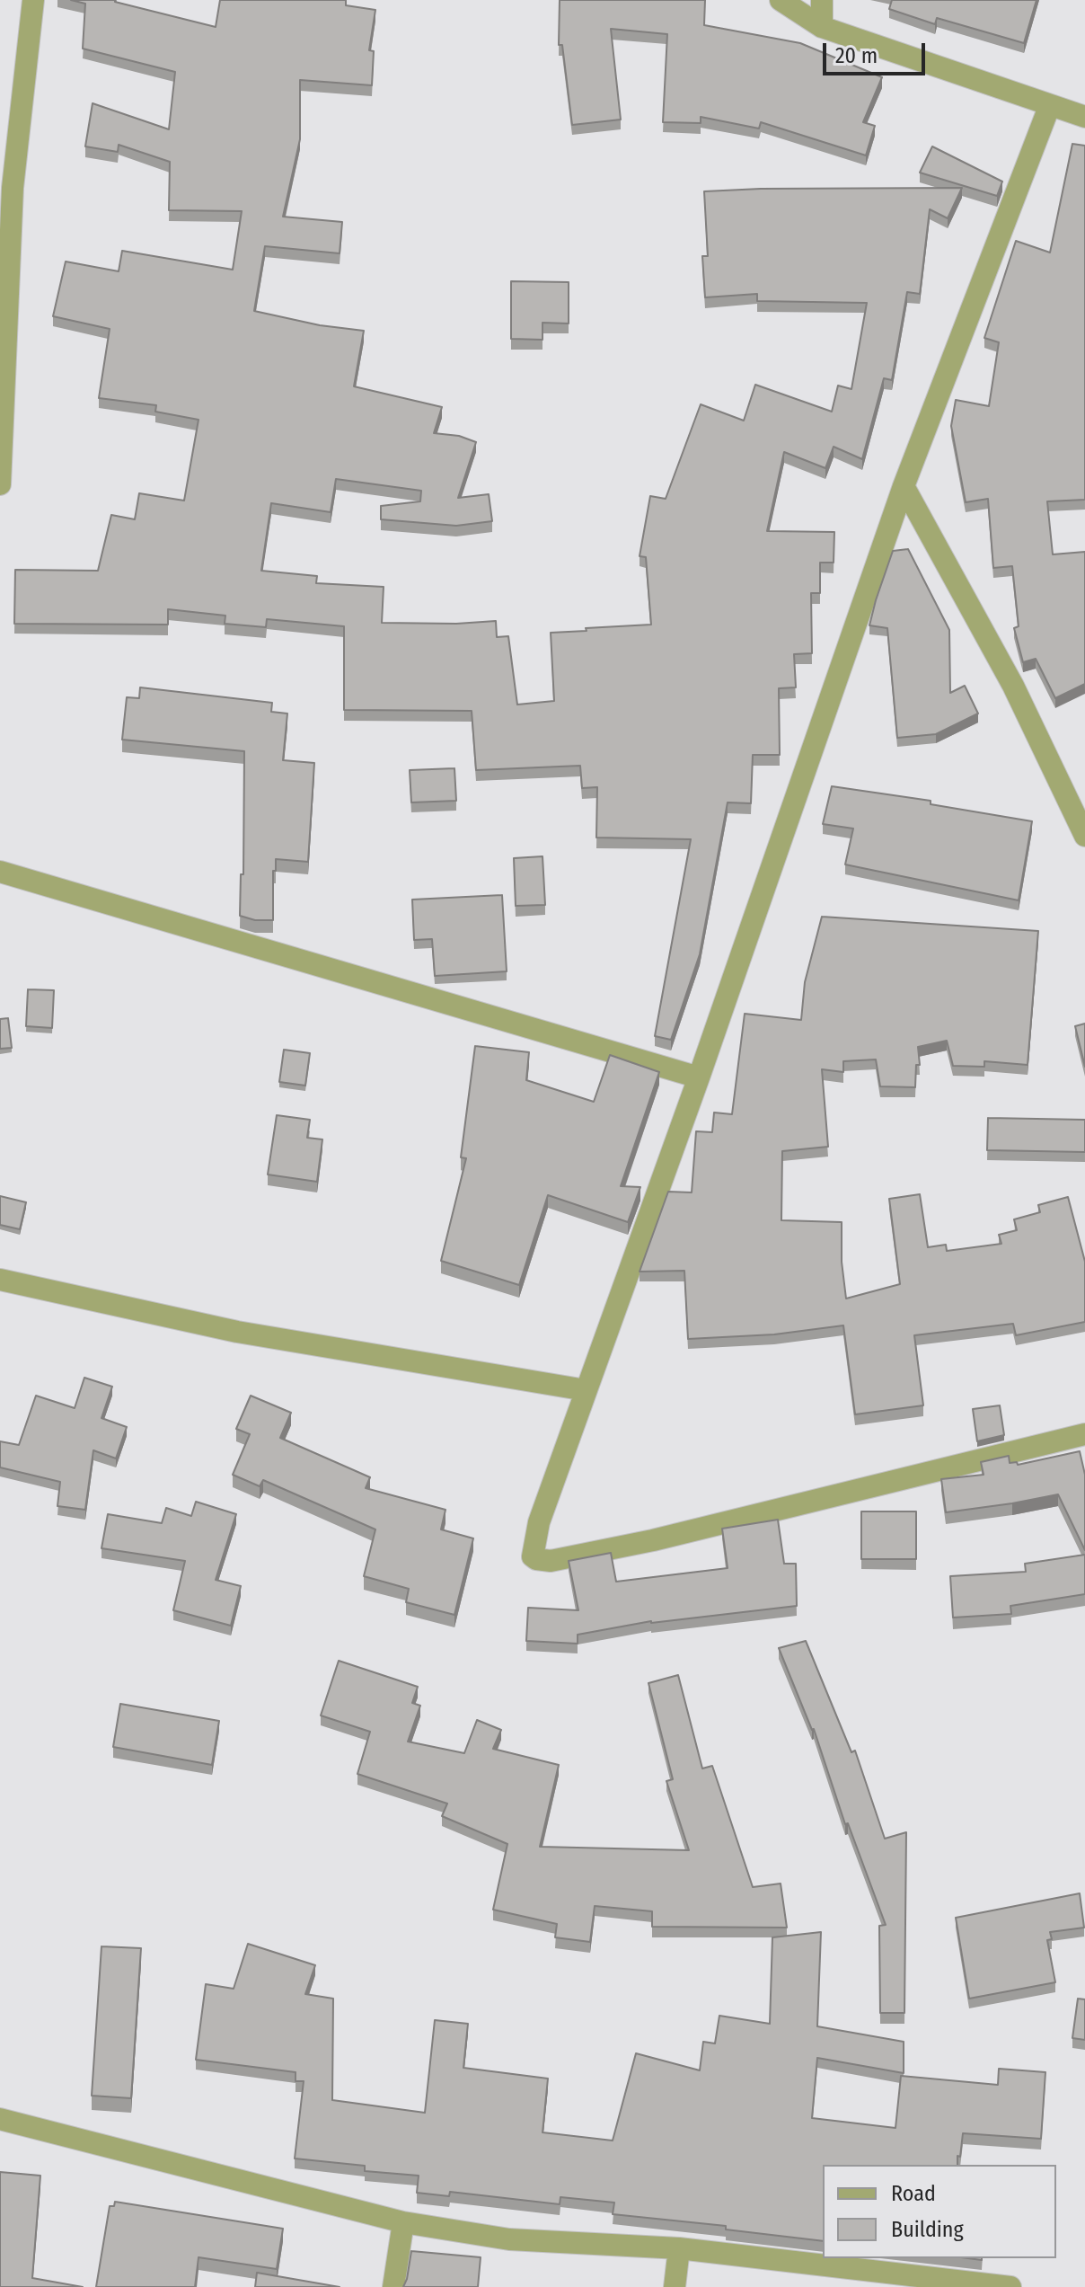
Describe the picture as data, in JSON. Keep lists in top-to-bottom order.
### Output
{
  "legend": ["Road", "Building"],
  "scale_bar": "20 m"
}
